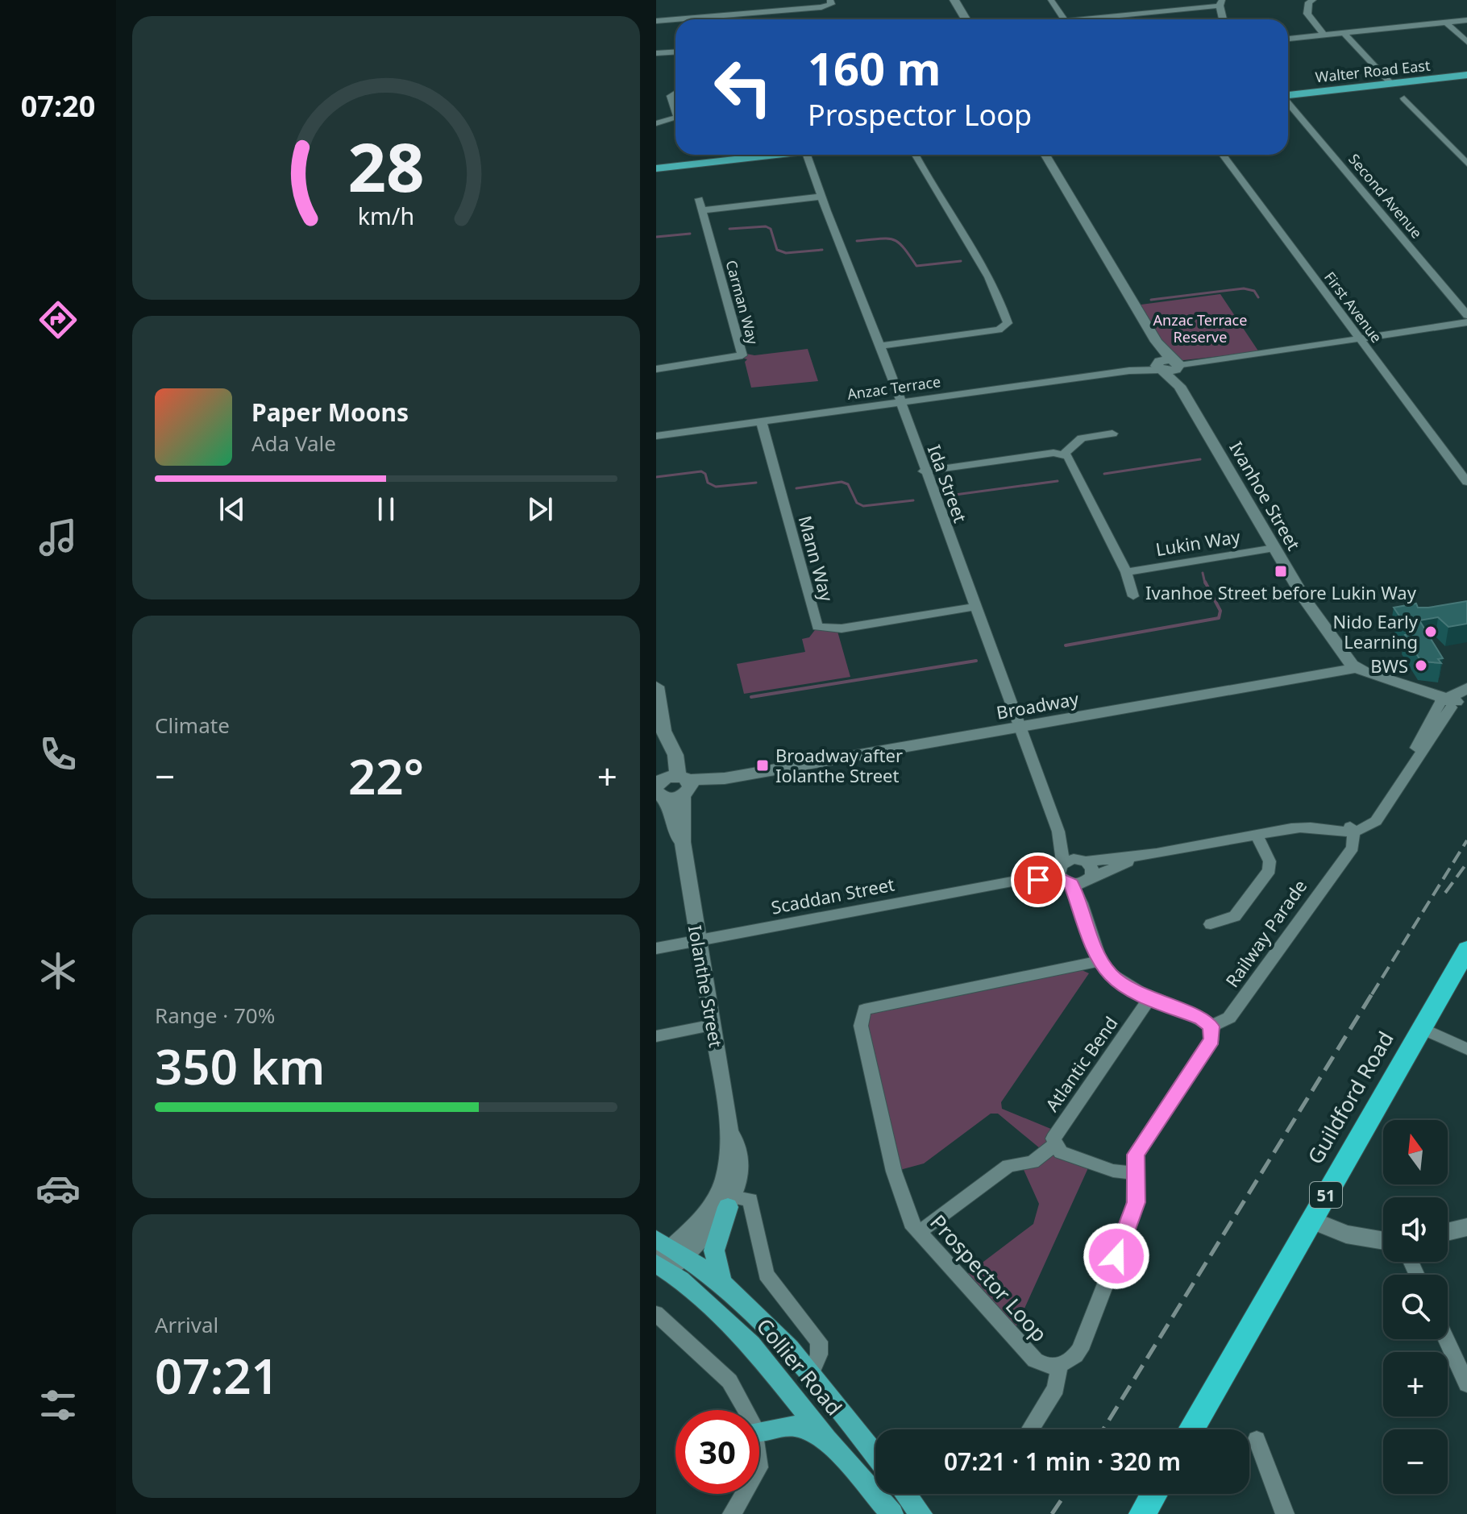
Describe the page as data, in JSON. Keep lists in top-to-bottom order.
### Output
{
  "streets": {
    "highway": ["Guildford Road", "51"],
    "main road": ["Walter Road East", "Collier Road"],
    "street": [
      "Second Avenue",
      "Carman Way",
      "First Avenue",
      "Anzac Terrace",
      "Ida Street",
      "Ivanhoe Street",
      "Lukin Way",
      "Mann Way",
      "Broadway",
      "Scaddan Street",
      "Railway Parade",
      "Iolanthe Street",
      "Atlantic Bend",
      "Prospector Loop"
    ]
  },
  "crossings": [
    ["First Avenue", "Anzac Terrace"],
    ["Anzac Terrace", "Ida Street"],
    ["Anzac Terrace", "Ivanhoe Street"],
    ["Anzac Terrace", "Mann Way"],
    ["Ida Street", "Mann Way"],
    ["Ida Street", "Broadway"],
    ["Ida Street", "Scaddan Street"],
    ["Ivanhoe Street", "Lukin Way"],
    ["Ivanhoe Street", "Broadway"],
    ["Broadway", "Iolanthe Street"],
    ["Scaddan Street", "Iolanthe Street"],
    ["Iolanthe Street", "Collier Road"]
  ],
  "parks": ["Anzac Terrace Reserve"],
  "places": {
    "transit": ["Ivanhoe Street before Lukin Way", "Broadway after Iolanthe Street"],
    "other": ["Nido Early Learning", "BWS"]
  },
  "north": "top",
  "page": {
    "tabs": "07:20",
    "turn": ["160 m", "Prospector Loop"],
    "song": ["Paper Moons", "Ada Vale"],
    "tile": [
      "Climate",
      ["Range · 70%", "350 km"],
      ["Arrival", "07:21"]
    ],
    "heat": ["−", "22°", "+"],
    "map_buttons": ["+", "−"],
    "limit": "30",
    "trip": "07:21 · 1 min · 320 m",
    "gauge": ["28", "km/h"]
  }
}
